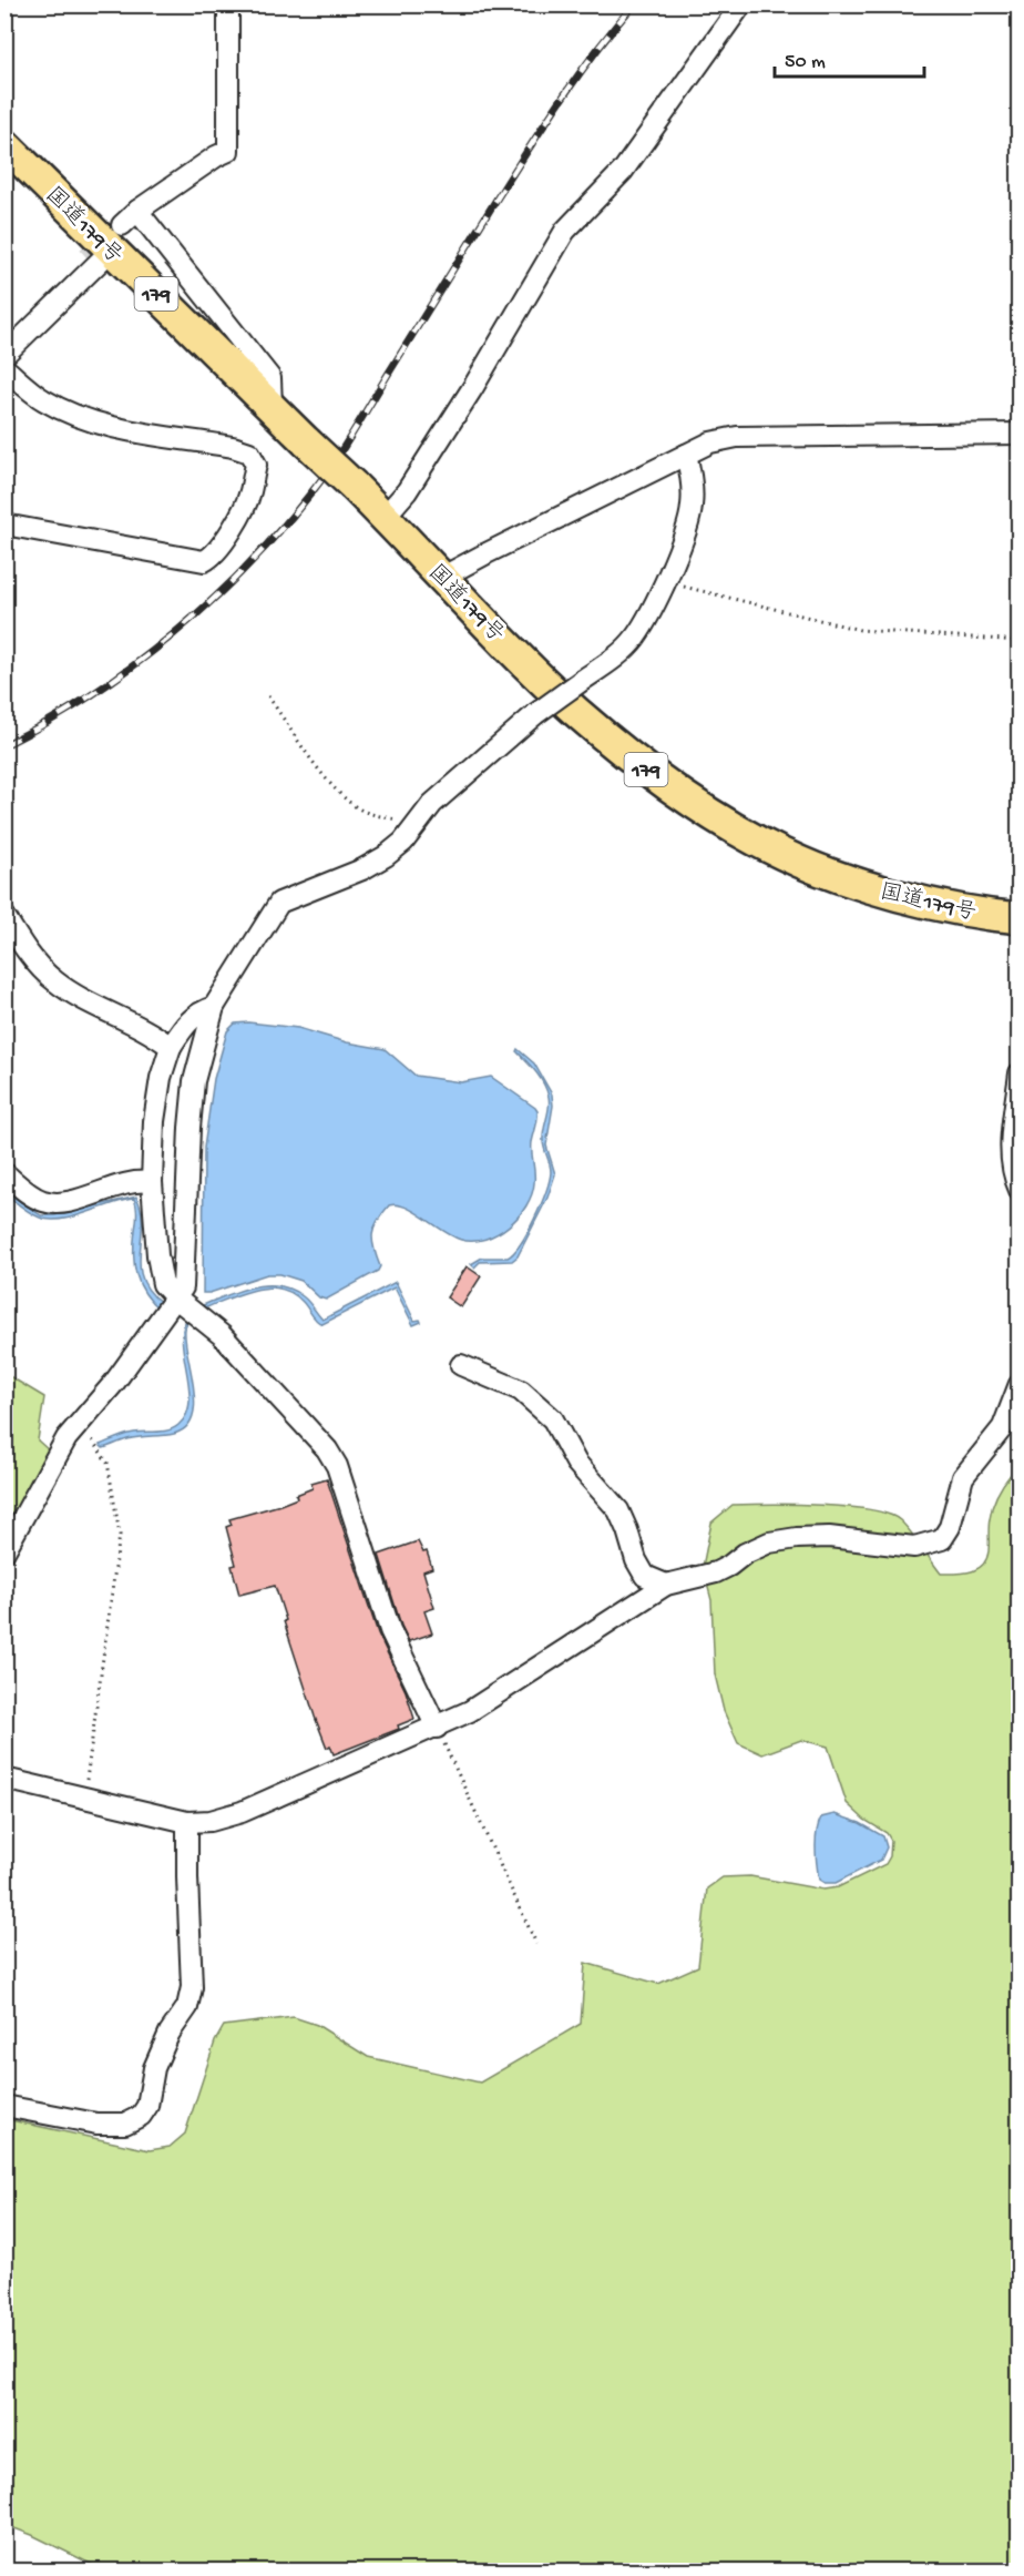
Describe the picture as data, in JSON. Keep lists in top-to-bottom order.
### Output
{
  "streets": {
    "highway": ["国道179号", "179"]
  },
  "scale_bar": "50 m"
}
